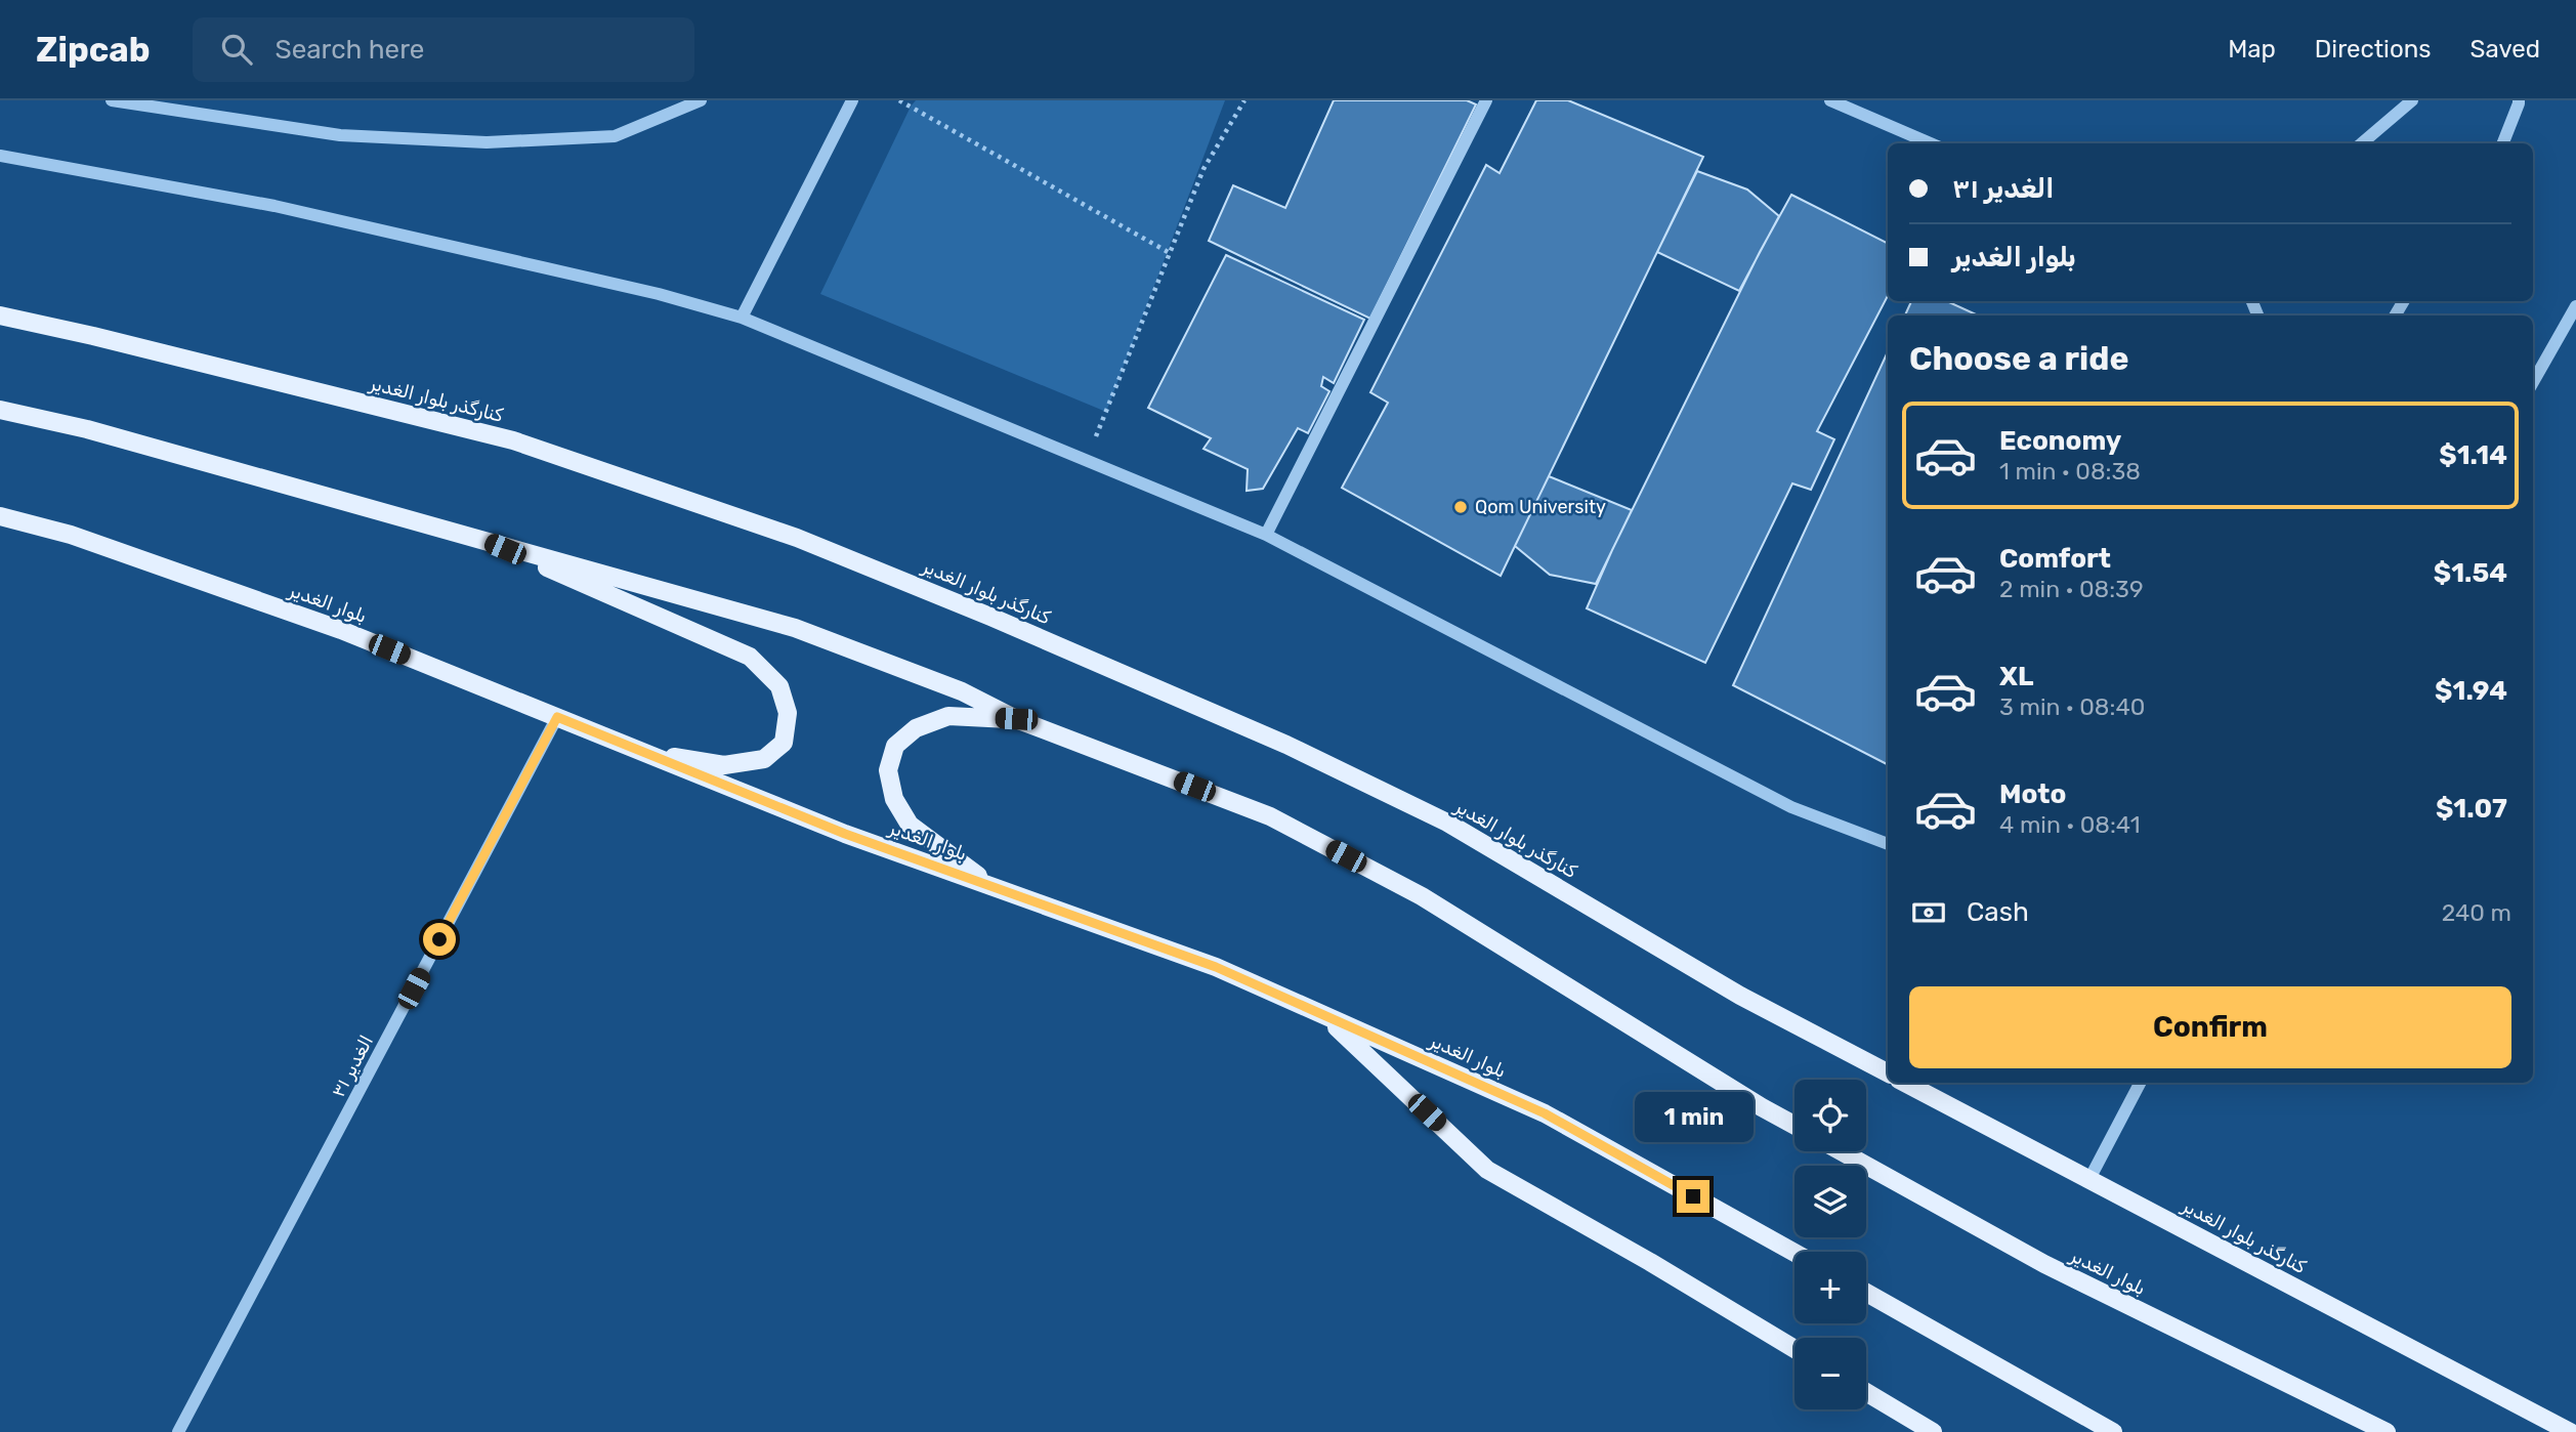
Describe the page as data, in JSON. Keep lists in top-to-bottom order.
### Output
{
  "streets": {
    "main road": ["کنارگذر بلوار الغدیر", "بلوار الغدیر"],
    "street": ["الغدیر ۳۱"]
  },
  "crossings": [
    ["بلوار الغدیر", "الغدیر ۳۱"]
  ],
  "places": ["Qom University"],
  "page": {
    "header": "Zipcab",
    "search": "Search here",
    "nav": ["Map", "Directions", "Saved"],
    "banner": ["الغدیر ۳۱", "بلوار الغدیر"],
    "heading": "Choose a ride",
    "list": [
      {
        "name": "Economy",
        "note": "1 min · 08:38",
        "value": "$1.14"
      },
      {
        "name": "Comfort",
        "note": "2 min · 08:39",
        "value": "$1.54"
      },
      {
        "name": "XL",
        "note": "3 min · 08:40",
        "value": "$1.94"
      },
      {
        "name": "Moto",
        "note": "4 min · 08:41",
        "value": "$1.07"
      }
    ],
    "pay": ["Cash", "240 m"],
    "buttons": "Confirm",
    "map_buttons": ["+", "−"],
    "bubble": "1 min"
  }
}
